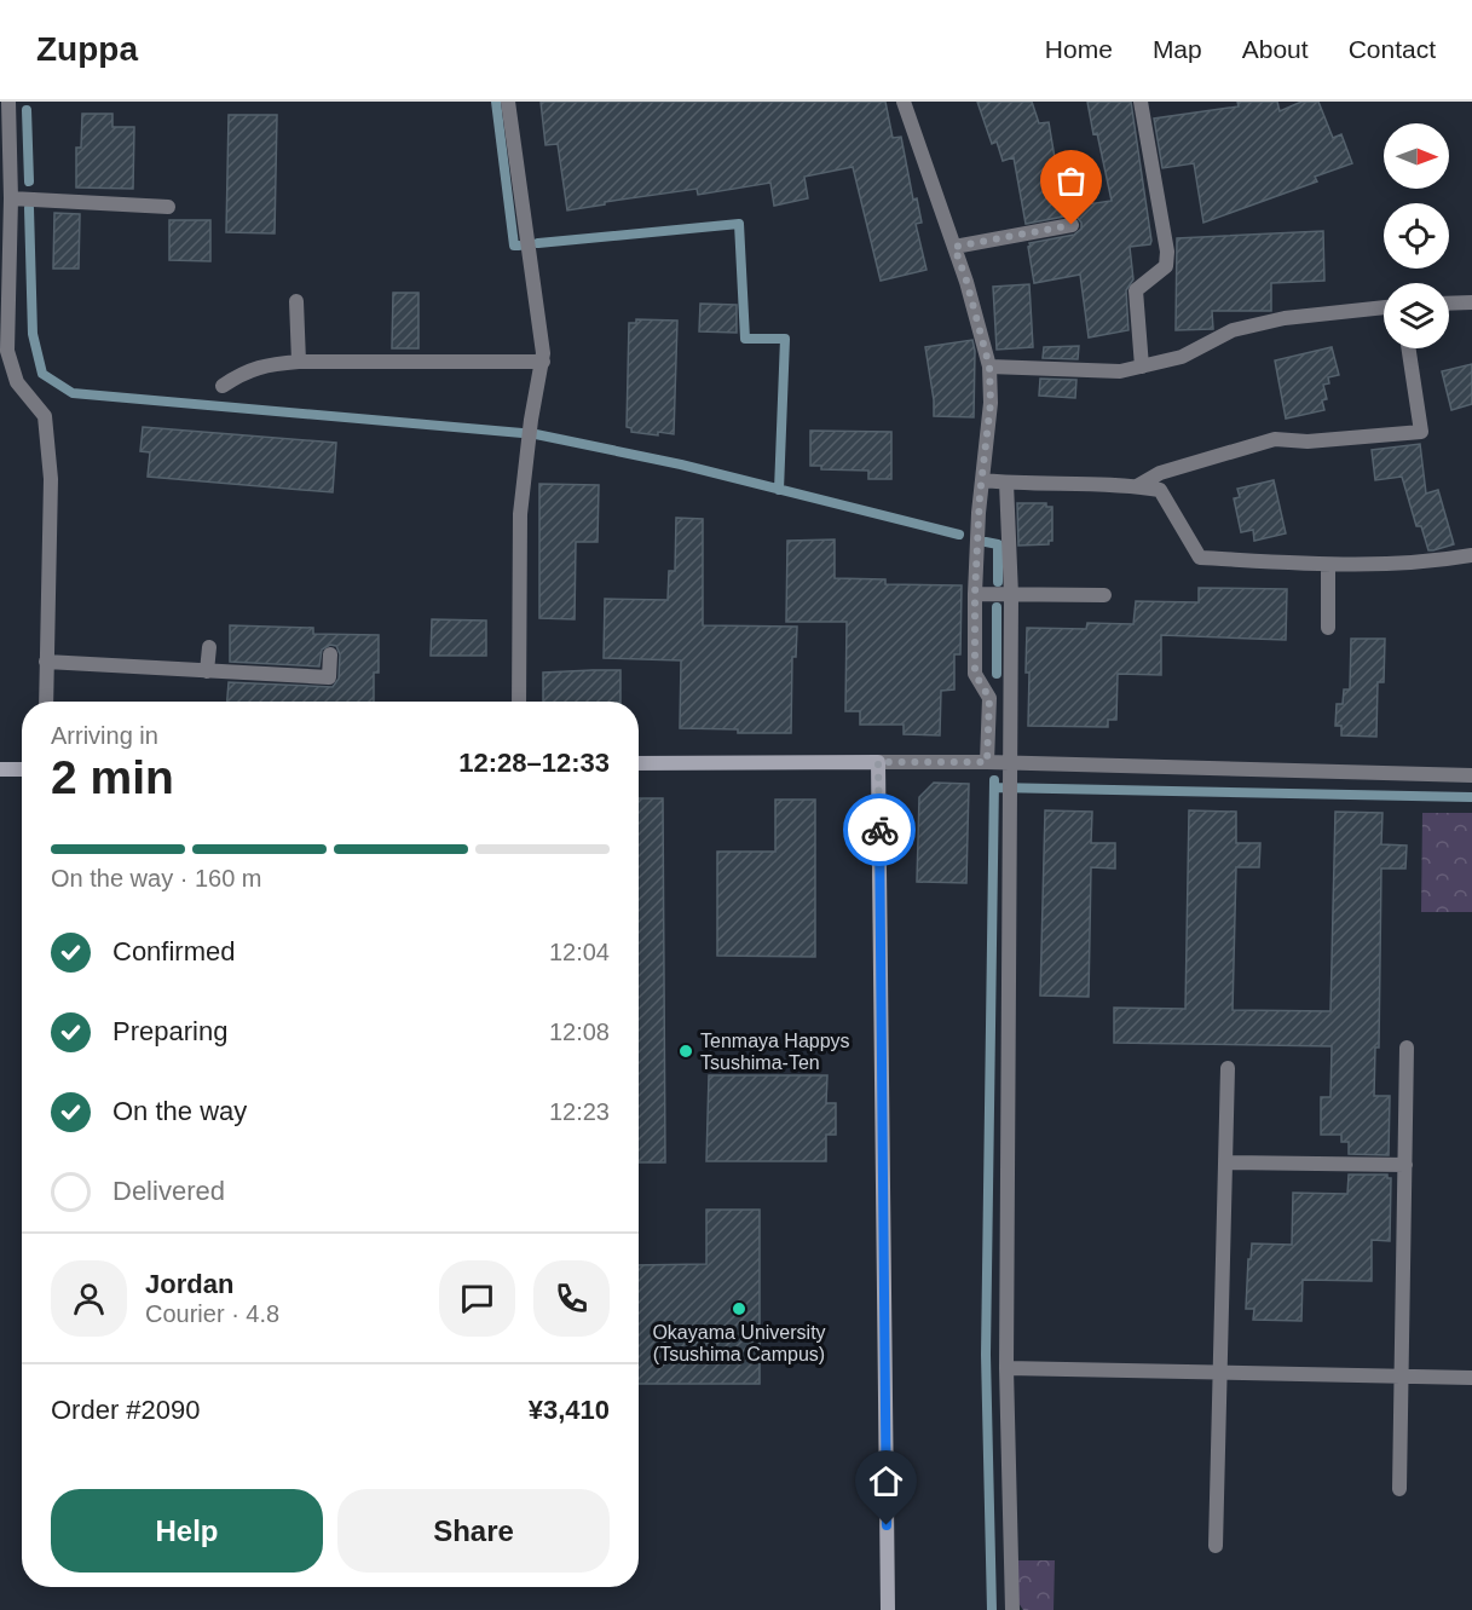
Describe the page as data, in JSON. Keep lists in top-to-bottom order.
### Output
{
  "places": ["Tenmaya Happys Tsushima-Ten", "Okayama University (Tsushima Campus)"],
  "north": "right",
  "page": {
    "header": "Zuppa",
    "nav": [
      "Home",
      "Map",
      "About",
      "Contact"
    ],
    "heading": ["2 min", "Arriving in", "12:28–12:33"],
    "panel": [
      "Jordan",
      "Courier · 4.8",
      "Order #2090",
      "¥3,410"
    ],
    "bar": "On the way · 160 m",
    "list": [
      ["Confirmed", "12:04"],
      ["Preparing", "12:08"],
      ["On the way", "12:23"],
      "Delivered"
    ],
    "buttons": ["Help", "Share"]
  }
}
